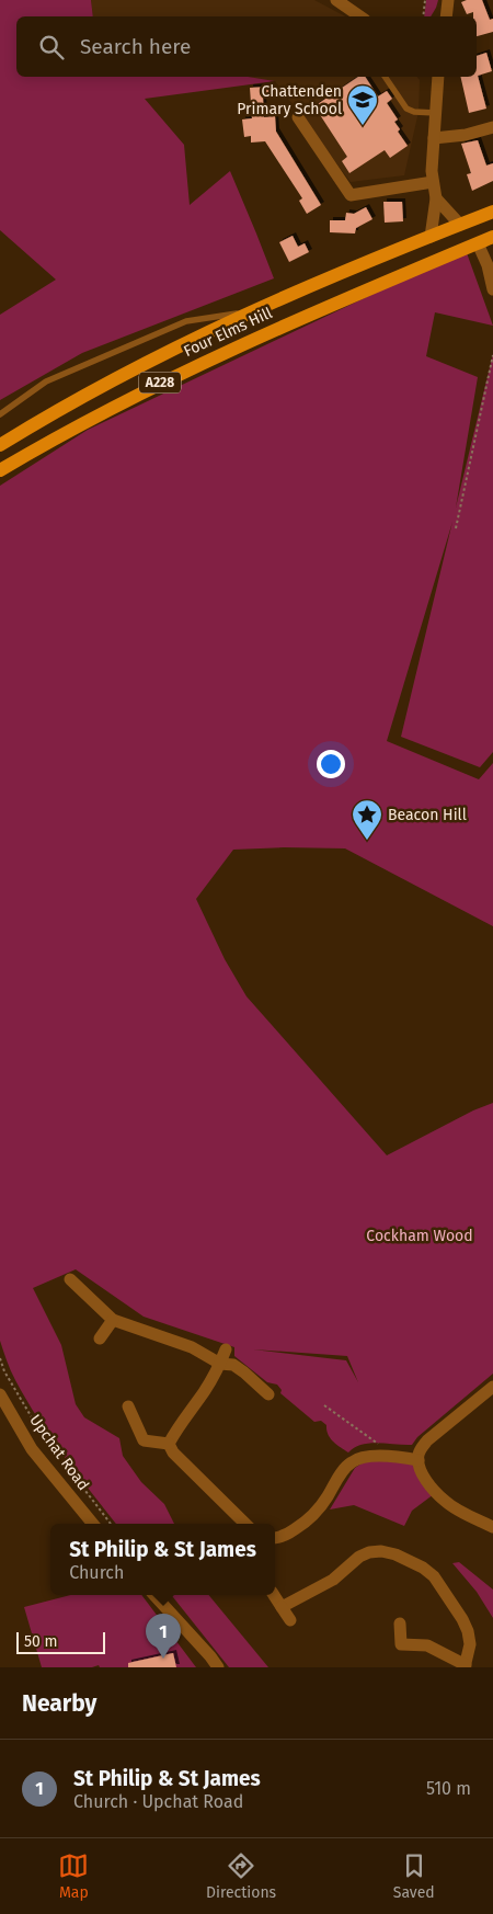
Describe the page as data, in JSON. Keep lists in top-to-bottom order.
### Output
{
  "streets": {
    "main road": ["Four Elms Hill", "A228"],
    "street": ["Upchat Road"]
  },
  "crossings": [
    ["Four Elms Hill", "A228"]
  ],
  "parks": ["Cockham Wood"],
  "places": {
    "school or university": ["Chattenden Primary School"],
    "place": ["Beacon Hill"]
  },
  "scale_bar": "50 m",
  "page": {
    "search": "Search here",
    "popup": ["St Philip & St James", "Church"],
    "pins": "1",
    "scale": "50 m",
    "heading": "Nearby",
    "list": [
      {
        "mark": "1",
        "name": "St Philip & St James",
        "note": "Church · Upchat Road",
        "value": "510 m"
      }
    ],
    "nav": ["Map", "Directions", "Saved"]
  }
}
